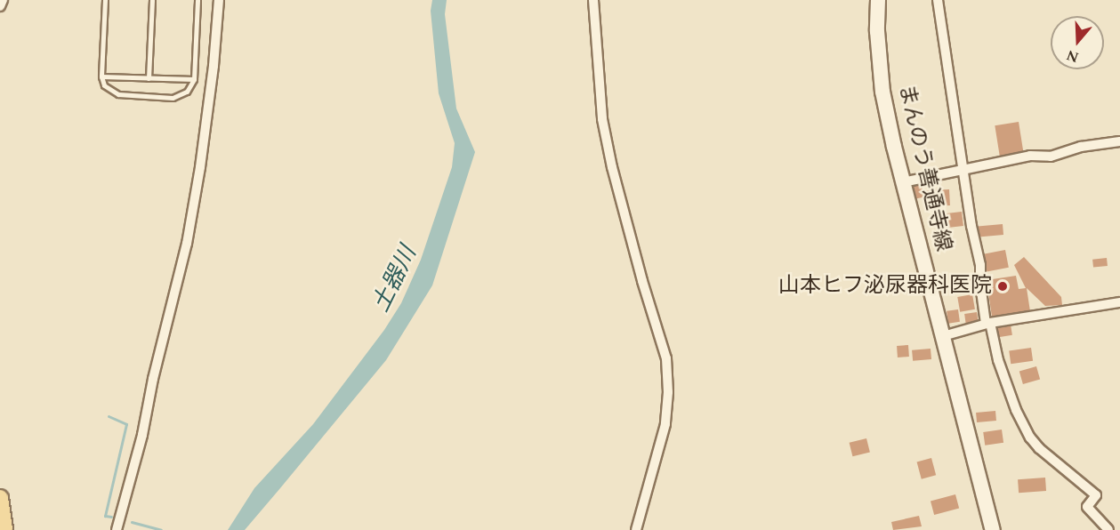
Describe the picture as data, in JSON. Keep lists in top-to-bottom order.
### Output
{
  "streets": {
    "main road": ["まんのう善通寺線"]
  },
  "water": ["土器川"],
  "places": ["山本ヒフ泌尿器科医院"],
  "north": "bottom"
}
